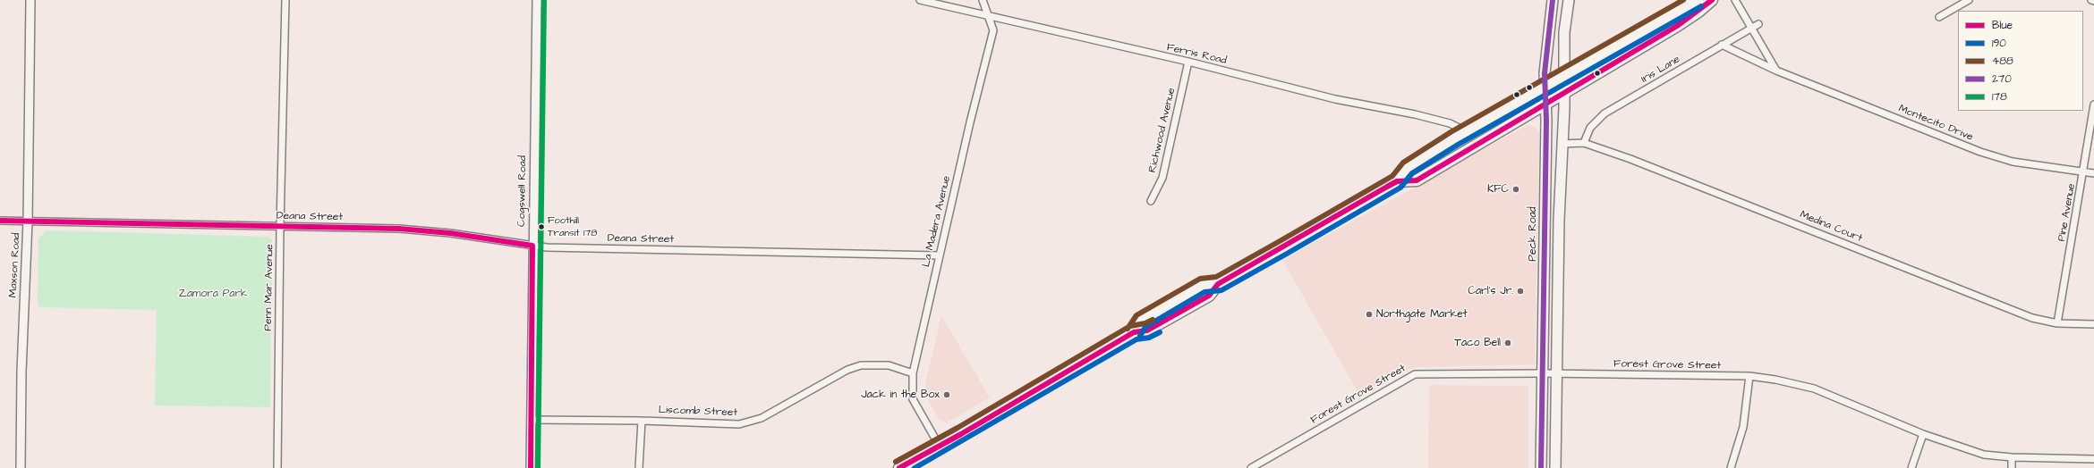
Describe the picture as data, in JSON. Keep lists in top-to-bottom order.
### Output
{
  "streets": {
    "main road": ["Peck Road"],
    "street": [
      "Ferris Road",
      "Iris Lane",
      "Montecito Drive",
      "Richwood Avenue",
      "Cogswell Road",
      "Pine Avenue",
      "Deana Street",
      "La Madera Avenue",
      "Medina Court",
      "Maxson Road",
      "Penn Mar Avenue",
      "Forest Grove Street",
      "Liscomb Street"
    ]
  },
  "crossings": [
    ["Ferris Road", "Richwood Avenue"],
    ["Ferris Road", "La Madera Avenue"],
    ["Iris Lane", "Montecito Drive"],
    ["Iris Lane", "Medina Court"],
    ["Montecito Drive", "Pine Avenue"],
    ["Cogswell Road", "Deana Street"],
    ["Cogswell Road", "Liscomb Street"],
    ["Pine Avenue", "Medina Court"],
    ["Deana Street", "La Madera Avenue"],
    ["Deana Street", "Maxson Road"],
    ["Deana Street", "Penn Mar Avenue"],
    ["La Madera Avenue", "Liscomb Street"],
    ["Peck Road", "Forest Grove Street"]
  ],
  "parks": ["Zamora Park"],
  "places": [
    "KFC",
    "Foothill Transit 178",
    "Carl's Jr.",
    "Northgate Market",
    "Taco Bell",
    "Jack in the Box"
  ],
  "lines": [
    "transit line Blue",
    "transit line 488",
    "transit line 270",
    "transit line 178",
    "transit line 190"
  ],
  "legend": [
    "Blue",
    "190",
    "488",
    "270",
    "178"
  ]
}
